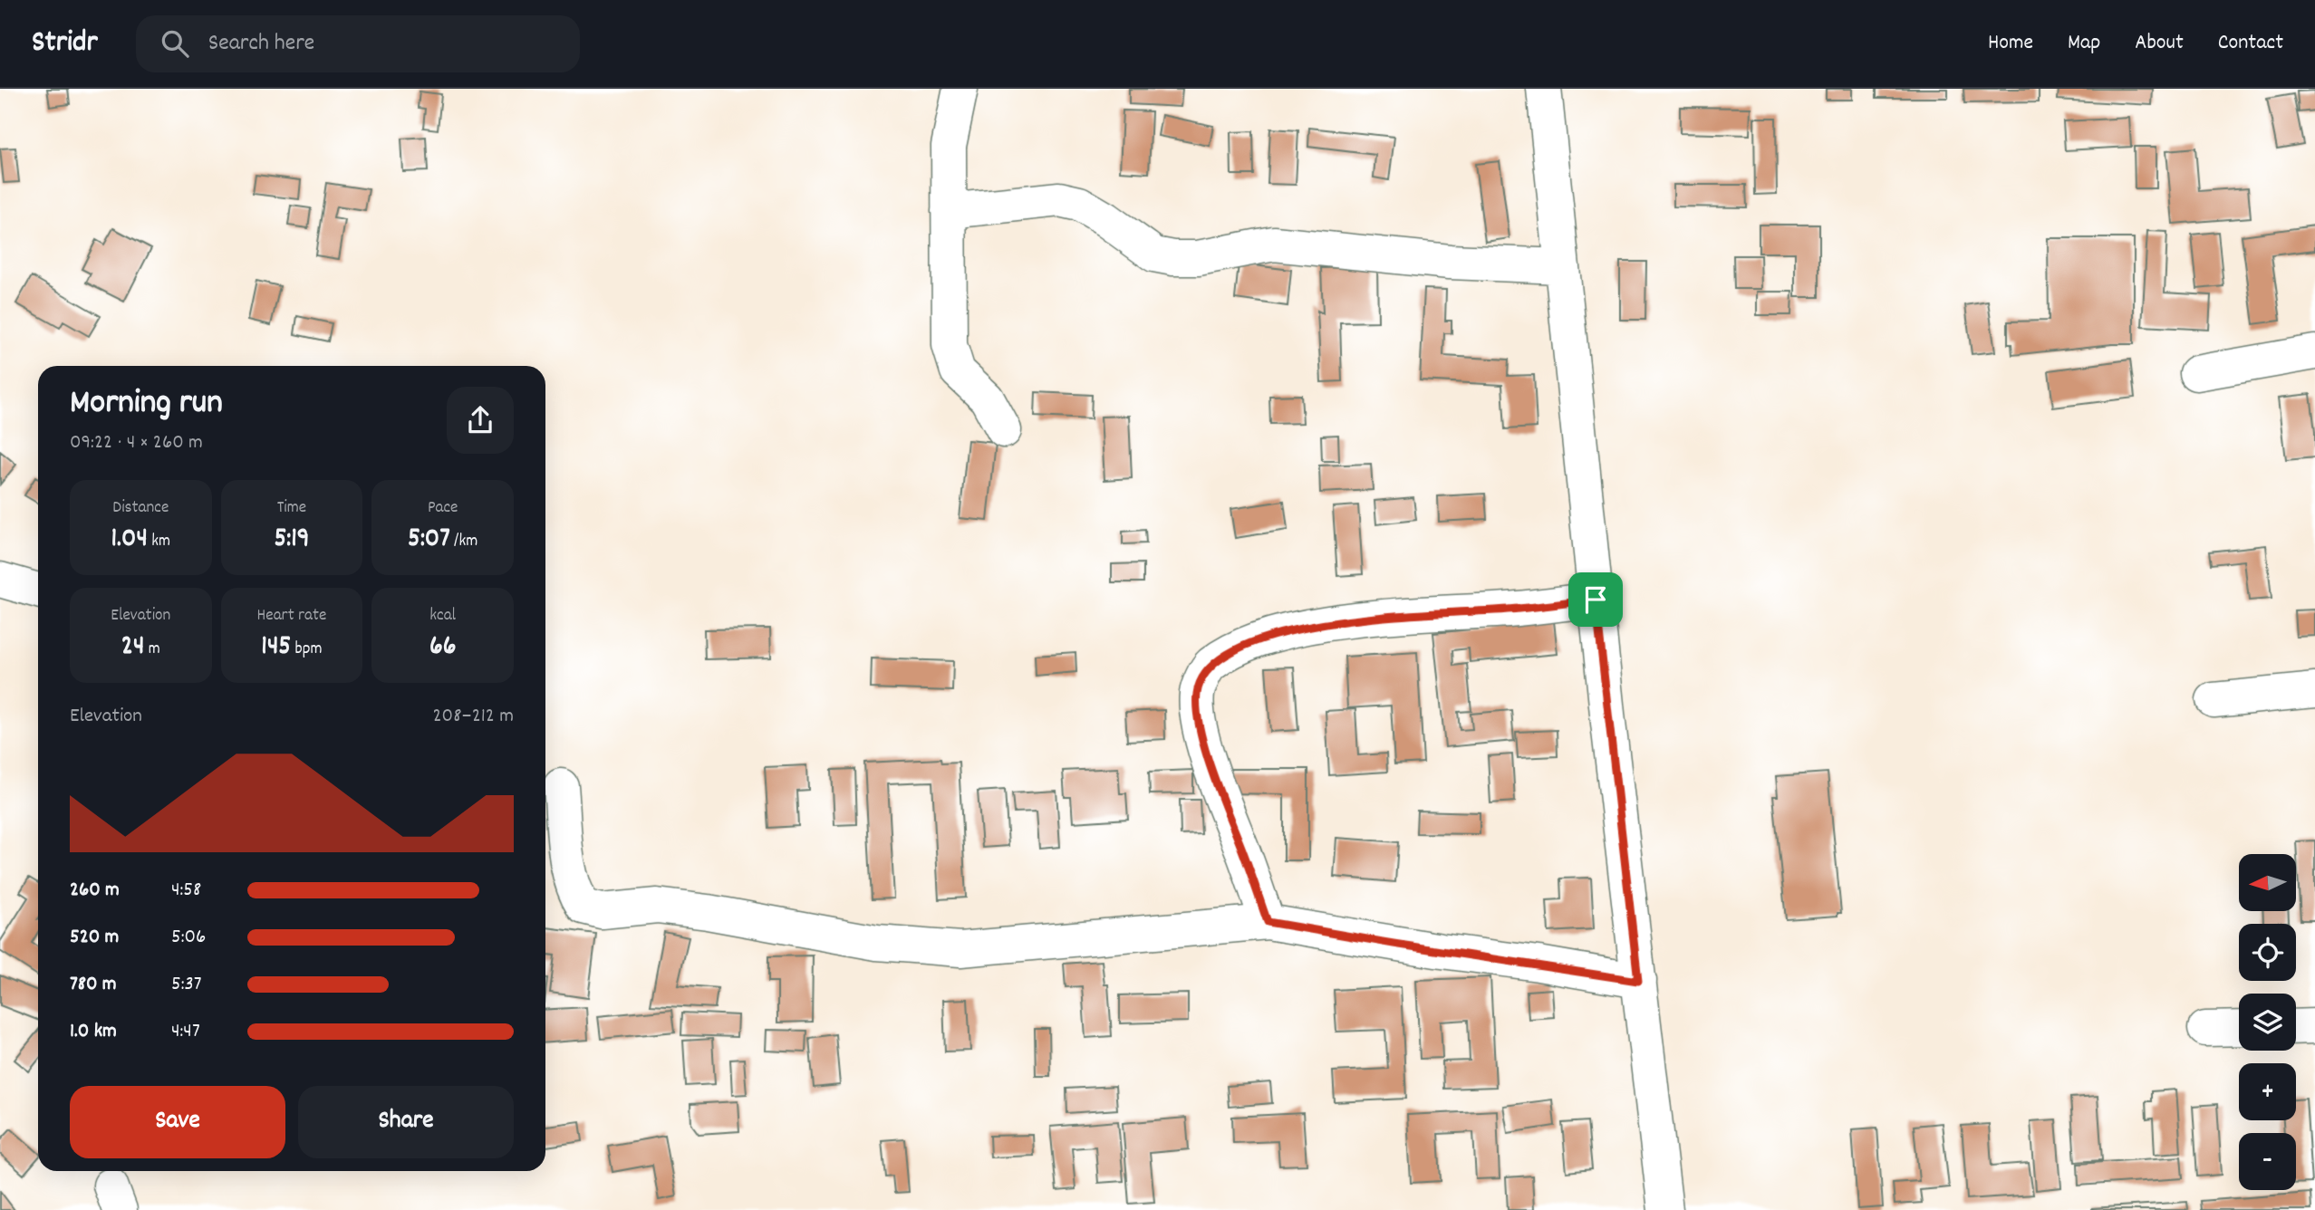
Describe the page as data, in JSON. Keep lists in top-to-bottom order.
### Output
{
  "north": "left",
  "page": {
    "header": "Stridr",
    "search": "Search here",
    "nav": [
      "Home",
      "Map",
      "About",
      "Contact"
    ],
    "heading": ["Morning run", "09:22 · 4 × 260 m"],
    "stats": [
      ["Distance", "1.04 km"],
      ["Time", "5:19"],
      ["Pace", "5:07 /km"],
      ["Elevation", "24 m"],
      ["Heart rate", "145 bpm"],
      ["kcal", "66"]
    ],
    "chart": ["Elevation", "208–212 m"],
    "map_buttons": ["+", "−"],
    "list": [
      {
        "name": "260 m",
        "note": "4:58"
      },
      {
        "name": "520 m",
        "note": "5:06"
      },
      {
        "name": "780 m",
        "note": "5:37"
      },
      {
        "name": "1.0 km",
        "note": "4:47"
      }
    ],
    "buttons": ["Save", "Share"]
  }
}
